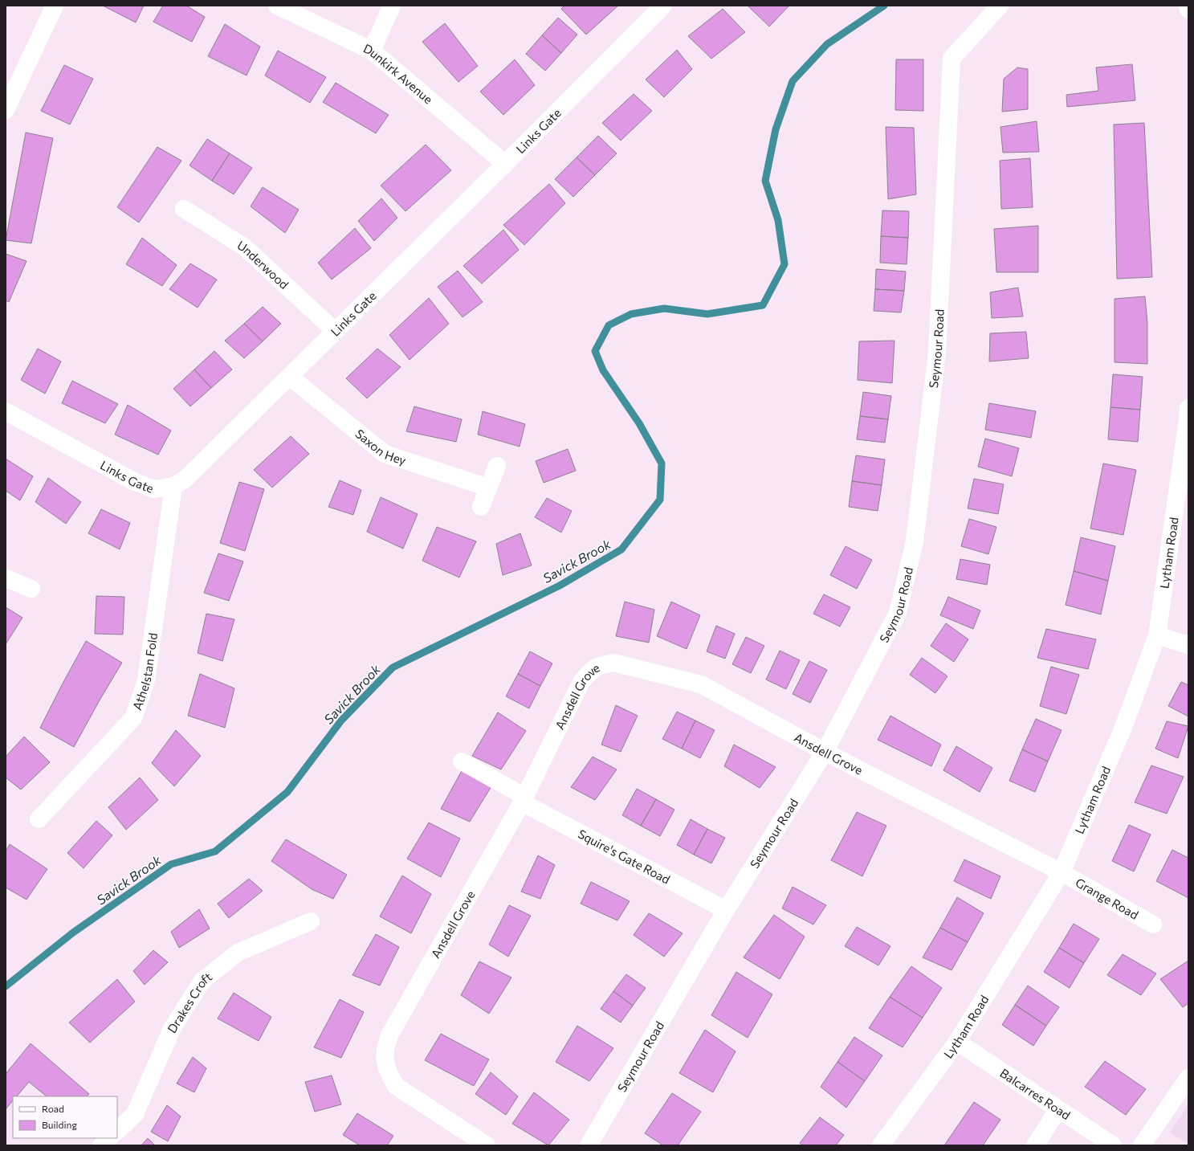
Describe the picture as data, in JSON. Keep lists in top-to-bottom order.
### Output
{
  "streets": {
    "street": [
      "Dunkirk Avenue",
      "Links Gate",
      "Underwood",
      "Seymour Road",
      "Saxon Hey",
      "Lytham Road",
      "Athelstan Fold",
      "Ansdell Grove",
      "Squire's Gate Road",
      "Grange Road",
      "Drakes Croft",
      "Balcarres Road"
    ]
  },
  "crossings": [
    ["Dunkirk Avenue", "Links Gate"],
    ["Links Gate", "Underwood"],
    ["Links Gate", "Saxon Hey"],
    ["Links Gate", "Athelstan Fold"],
    ["Seymour Road", "Ansdell Grove"],
    ["Seymour Road", "Squire's Gate Road"],
    ["Lytham Road", "Ansdell Grove"],
    ["Lytham Road", "Grange Road"],
    ["Lytham Road", "Balcarres Road"],
    ["Ansdell Grove", "Squire's Gate Road"],
    ["Ansdell Grove", "Grange Road"]
  ],
  "water": ["Savick Brook"],
  "legend": ["Road", "Building"]
}
